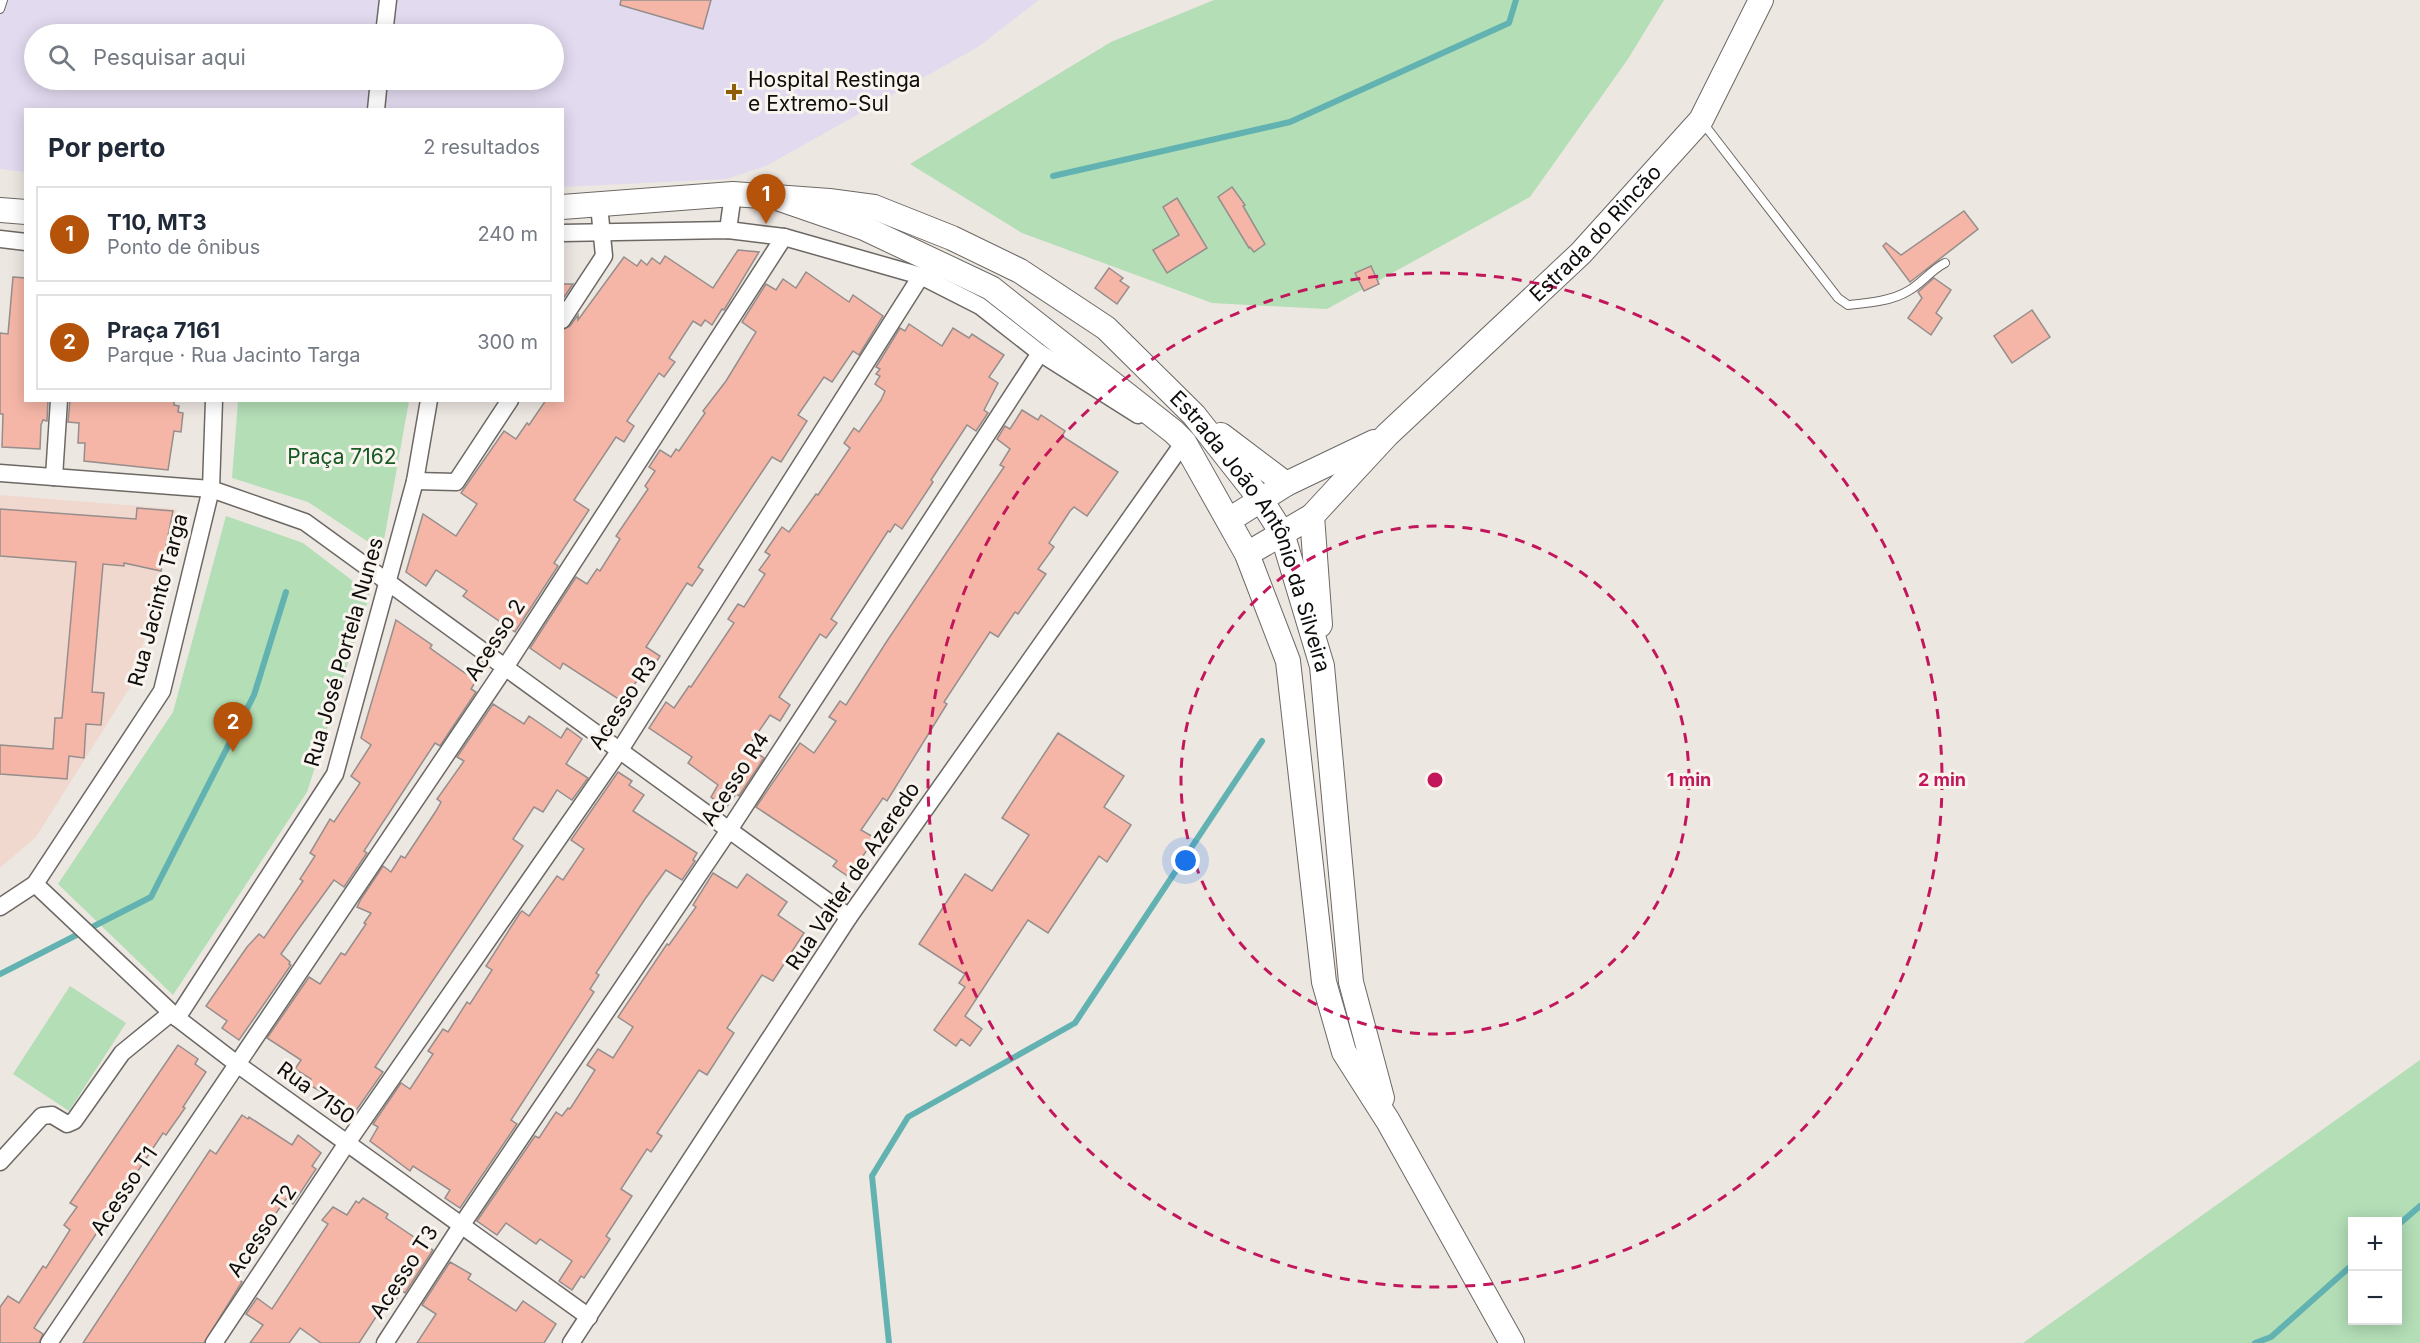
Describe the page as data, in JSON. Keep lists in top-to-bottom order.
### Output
{
  "streets": {
    "main road": ["Estrada do Rincão", "Estrada João Antônio da Silveira"],
    "street": [
      "Rua Jacinto Targa",
      "Acesso 2",
      "Rua José Portela Nunes",
      "Acesso R3",
      "Acesso R4",
      "Rua Valter de Azeredo",
      "Rua 7150",
      "Acesso T1",
      "Acesso T2",
      "Acesso T3"
    ]
  },
  "crossings": [
    ["Estrada do Rincão", "Estrada João Antônio da Silveira"],
    ["Estrada João Antônio da Silveira", "Acesso 2"],
    ["Estrada João Antônio da Silveira", "Acesso R3"],
    ["Estrada João Antônio da Silveira", "Acesso R4"],
    ["Estrada João Antônio da Silveira", "Rua Valter de Azeredo"],
    ["Rua Jacinto Targa", "Rua 7150"],
    ["Acesso 2", "Rua 7150"],
    ["Acesso 2", "Acesso T1"],
    ["Rua José Portela Nunes", "Rua 7150"],
    ["Acesso R3", "Rua 7150"],
    ["Acesso R3", "Acesso T2"],
    ["Acesso R4", "Rua 7150"],
    ["Acesso R4", "Acesso T3"],
    ["Rua Valter de Azeredo", "Rua 7150"],
    ["Rua 7150", "Acesso T1"],
    ["Rua 7150", "Acesso T2"],
    ["Rua 7150", "Acesso T3"]
  ],
  "parks": ["Praça 7162"],
  "places": {
    "health": ["Hospital Restinga e Extremo-Sul"]
  },
  "page": {
    "search": "Pesquisar aqui",
    "heading": ["Por perto", "2 resultados"],
    "pins": ["1", "2"],
    "list": [
      {
        "mark": "1",
        "name": "T10, MT3",
        "note": "Ponto de ônibus",
        "value": "240 m"
      },
      {
        "mark": "2",
        "name": "Praça 7161",
        "note": "Parque · Rua Jacinto Targa",
        "value": "300 m"
      }
    ],
    "map_buttons": ["+", "−"]
  },
  "rings": ["1 min", "2 min"]
}
